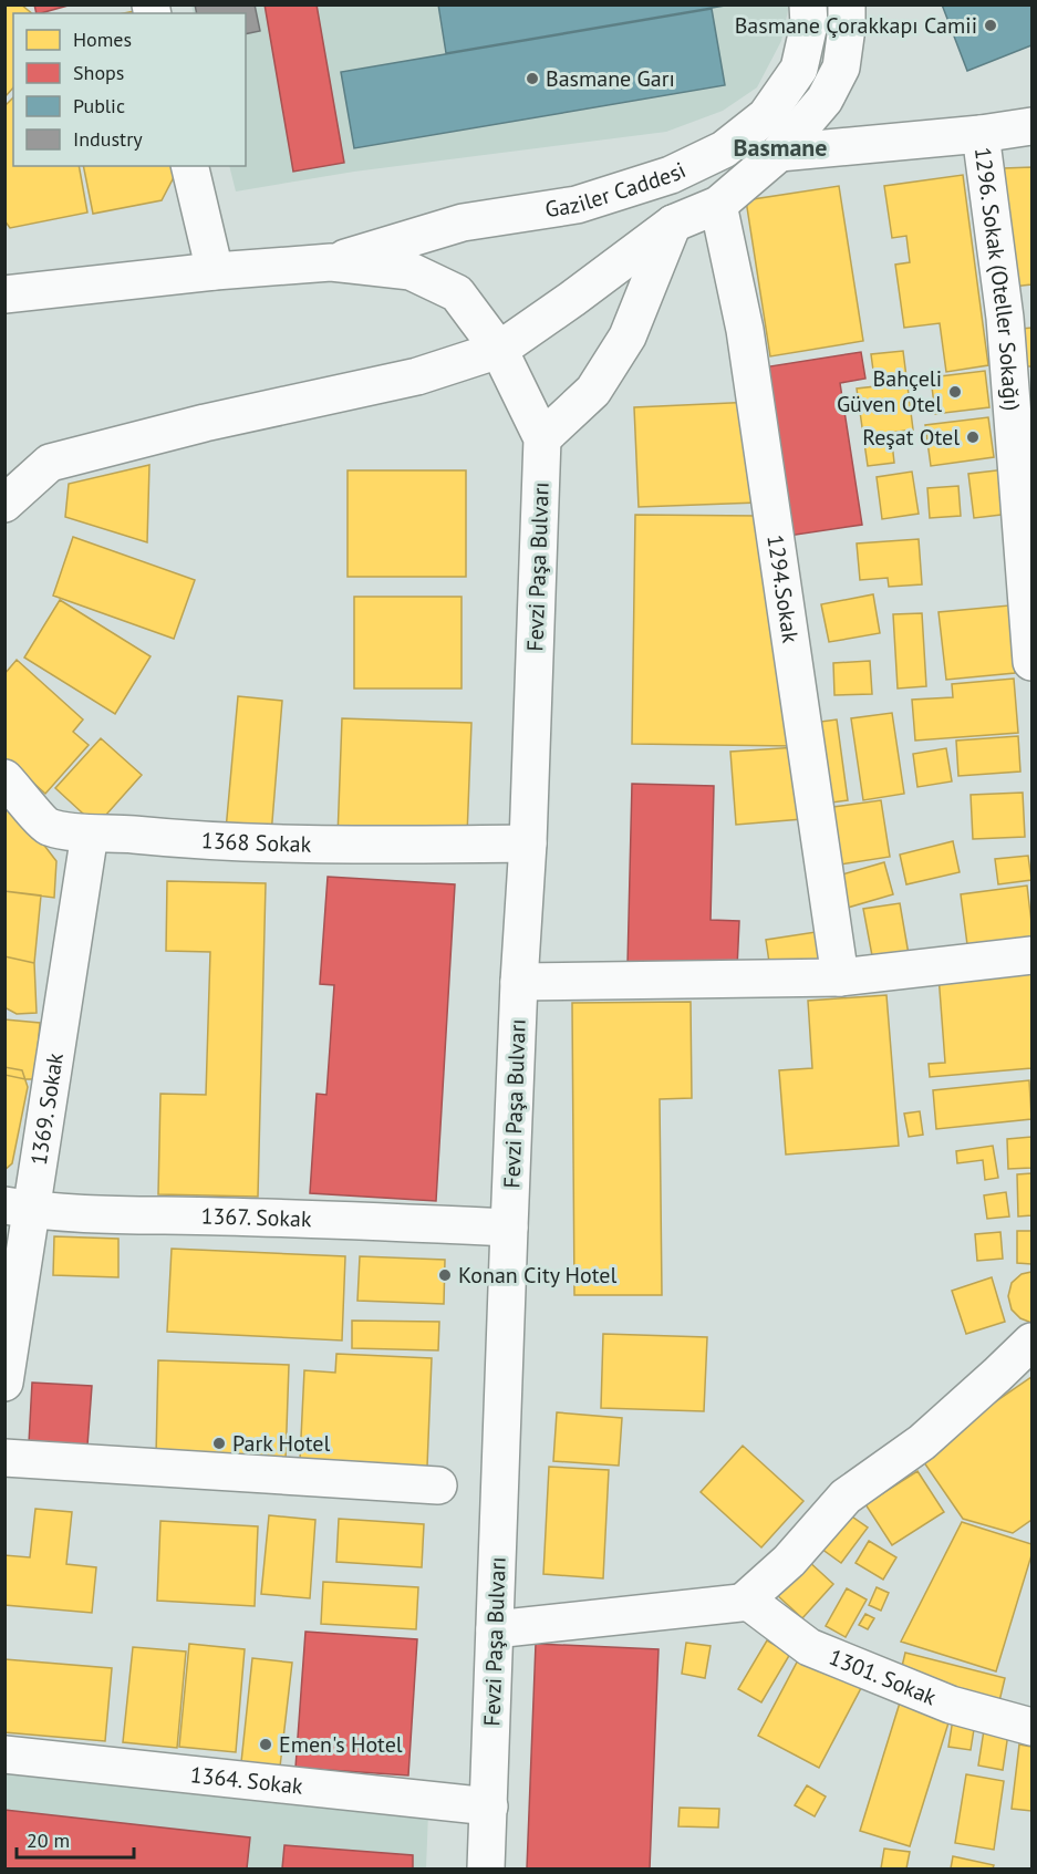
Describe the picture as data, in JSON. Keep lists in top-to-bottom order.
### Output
{
  "streets": {
    "street": [
      "Gaziler Caddesi",
      "1296. Sokak (Oteller Sokağı)",
      "Fevzi Paşa Bulvarı",
      "1294.Sokak",
      "1368 Sokak",
      "1369. Sokak",
      "1367. Sokak",
      "1301. Sokak",
      "1364. Sokak"
    ]
  },
  "crossings": [
    ["Gaziler Caddesi", "Fevzi Paşa Bulvarı"],
    ["Fevzi Paşa Bulvarı", "1368 Sokak"],
    ["Fevzi Paşa Bulvarı", "1367. Sokak"],
    ["Fevzi Paşa Bulvarı", "1364. Sokak"],
    ["1368 Sokak", "1369. Sokak"],
    ["1369. Sokak", "1367. Sokak"]
  ],
  "districts": ["Basmane"],
  "places": [
    "Basmane Çorakkapı Camii",
    "Basmane Garı",
    "Bahçeli Güven Otel",
    "Reşat Otel",
    "Konan City Hotel",
    "Park Hotel",
    "Emen's Hotel"
  ],
  "legend": [
    "Homes",
    "Shops",
    "Public",
    "Industry"
  ],
  "scale_bar": "20 m"
}
